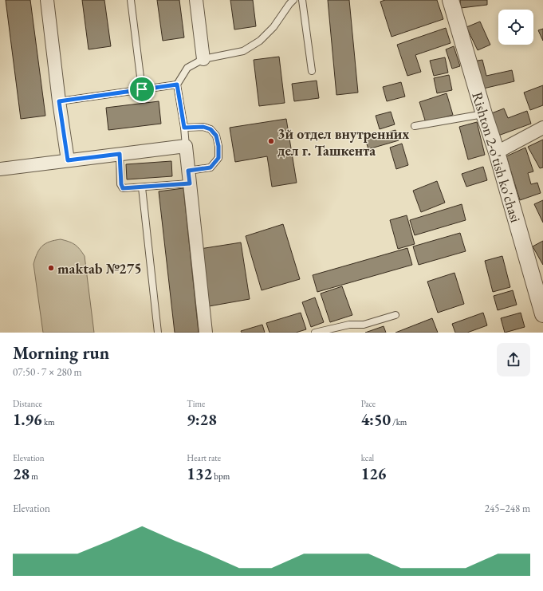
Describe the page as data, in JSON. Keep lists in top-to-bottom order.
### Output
{
  "streets": {
    "street": ["Rishton 2-o'tish ko'chasi"]
  },
  "places": ["3й отдел внутренних дел г. Ташкента", "maktab №275"],
  "page": {
    "heading": ["Morning run", "07:50 · 7 × 280 m"],
    "stats": [
      ["Distance", "1.96 km"],
      ["Time", "9:28"],
      ["Pace", "4:50 /km"],
      ["Elevation", "28 m"],
      ["Heart rate", "132 bpm"],
      ["kcal", "126"]
    ],
    "chart": ["Elevation", "245–248 m"]
  }
}
